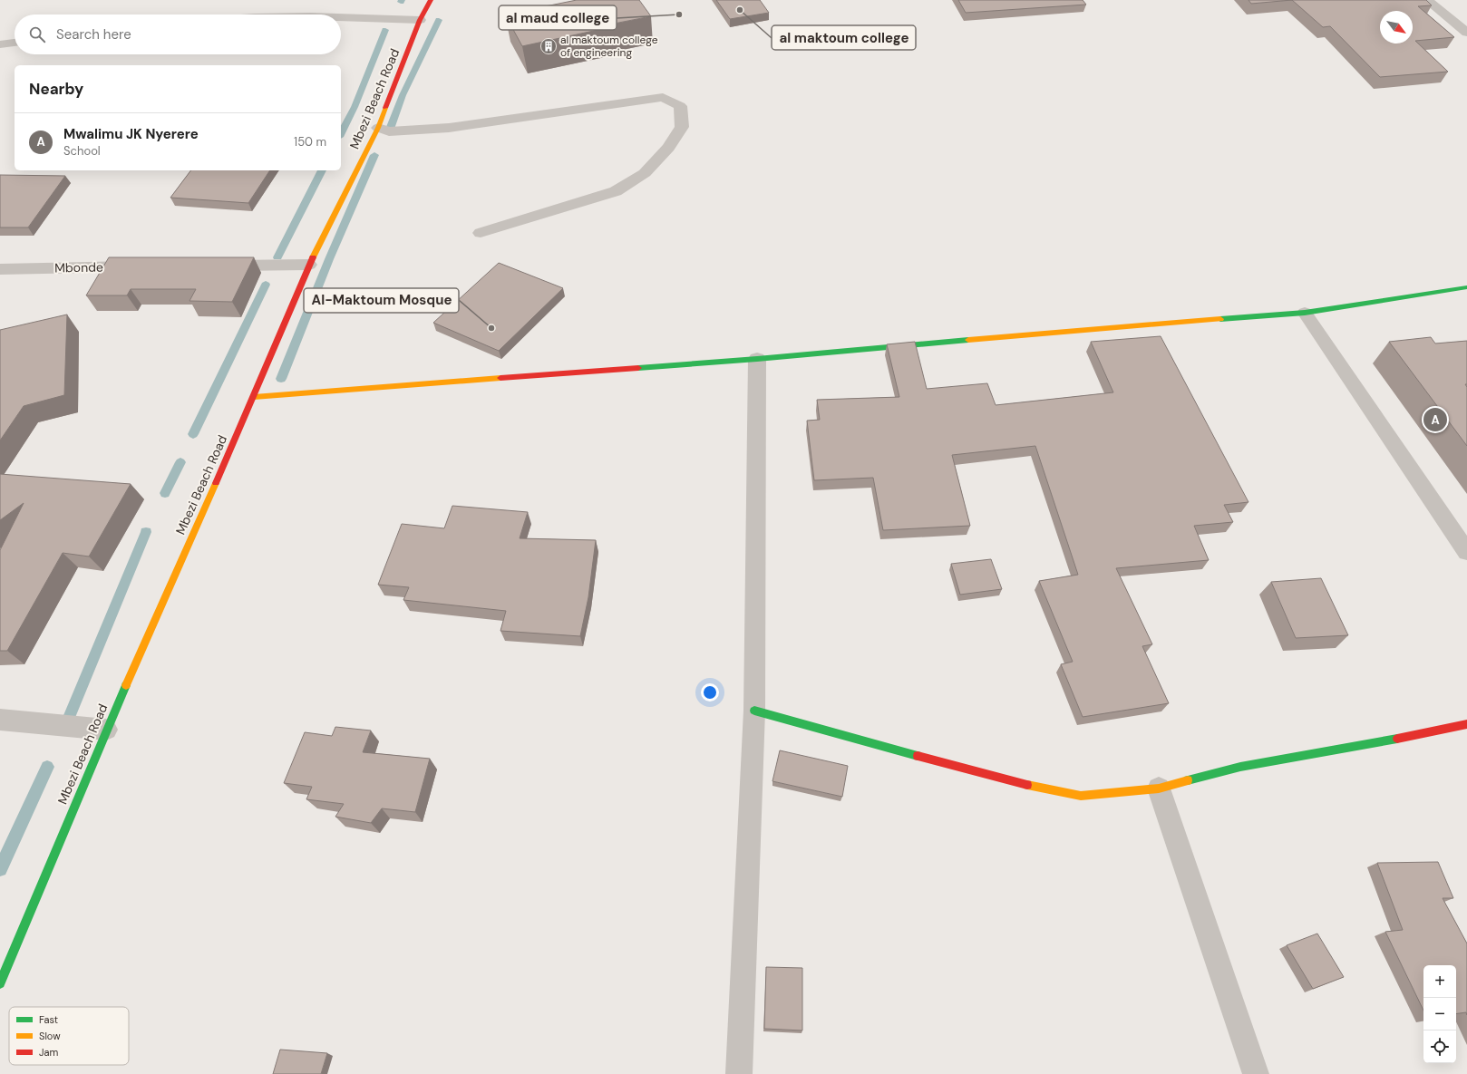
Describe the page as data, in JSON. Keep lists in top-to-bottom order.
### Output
{
  "streets": {
    "street": ["Mbezi Beach Road", "Mbonde"]
  },
  "places": {
    "other": ["al maktoum college", "al maud college", "Al-Maktoum Mosque"],
    "building": ["al maktoum college of engineering"]
  },
  "legend": ["Fast", "Slow", "Jam"],
  "north": "bottom right",
  "page": {
    "search": "Search here",
    "heading": "Nearby",
    "list": [
      {
        "mark": "A",
        "name": "Mwalimu JK Nyerere",
        "note": "School",
        "value": "150 m"
      }
    ],
    "pins": "A",
    "map_buttons": ["+", "−"]
  }
}
